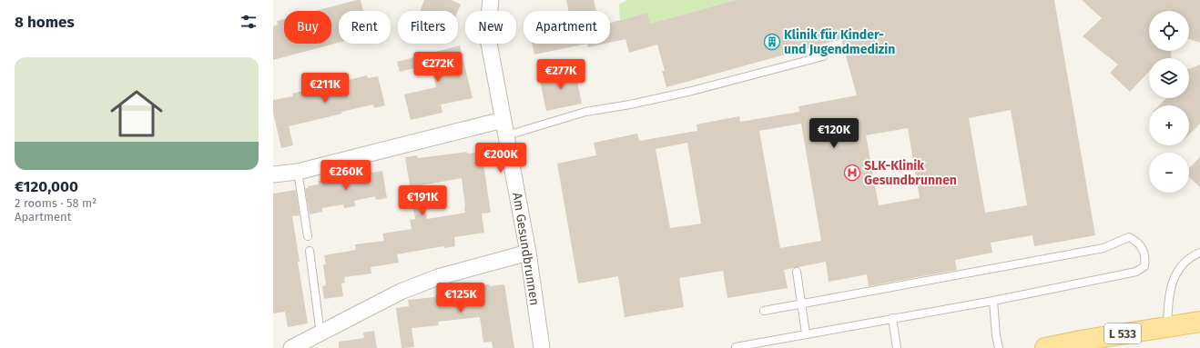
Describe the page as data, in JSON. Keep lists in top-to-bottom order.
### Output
{
  "streets": {
    "main road": ["L 533"],
    "street": ["Am Gesundbrunnen"]
  },
  "places": {
    "building": ["Klinik für Kinder- und Jugendmedizin"],
    "hospital": ["SLK-Klinik Gesundbrunnen"]
  },
  "page": {
    "heading": "8 homes",
    "map_buttons": ["+", "−"],
    "chip": [
      "Buy",
      "Rent",
      "Filters",
      "New",
      "Apartment"
    ],
    "list": [
      {
        "name": "€120,000",
        "note": "2 rooms · 58 m² · Apartment"
      }
    ],
    "price": [
      "€272K",
      "€277K",
      "€211K",
      "€120K",
      "€200K",
      "€260K",
      "€191K",
      "€125K"
    ]
  }
}
